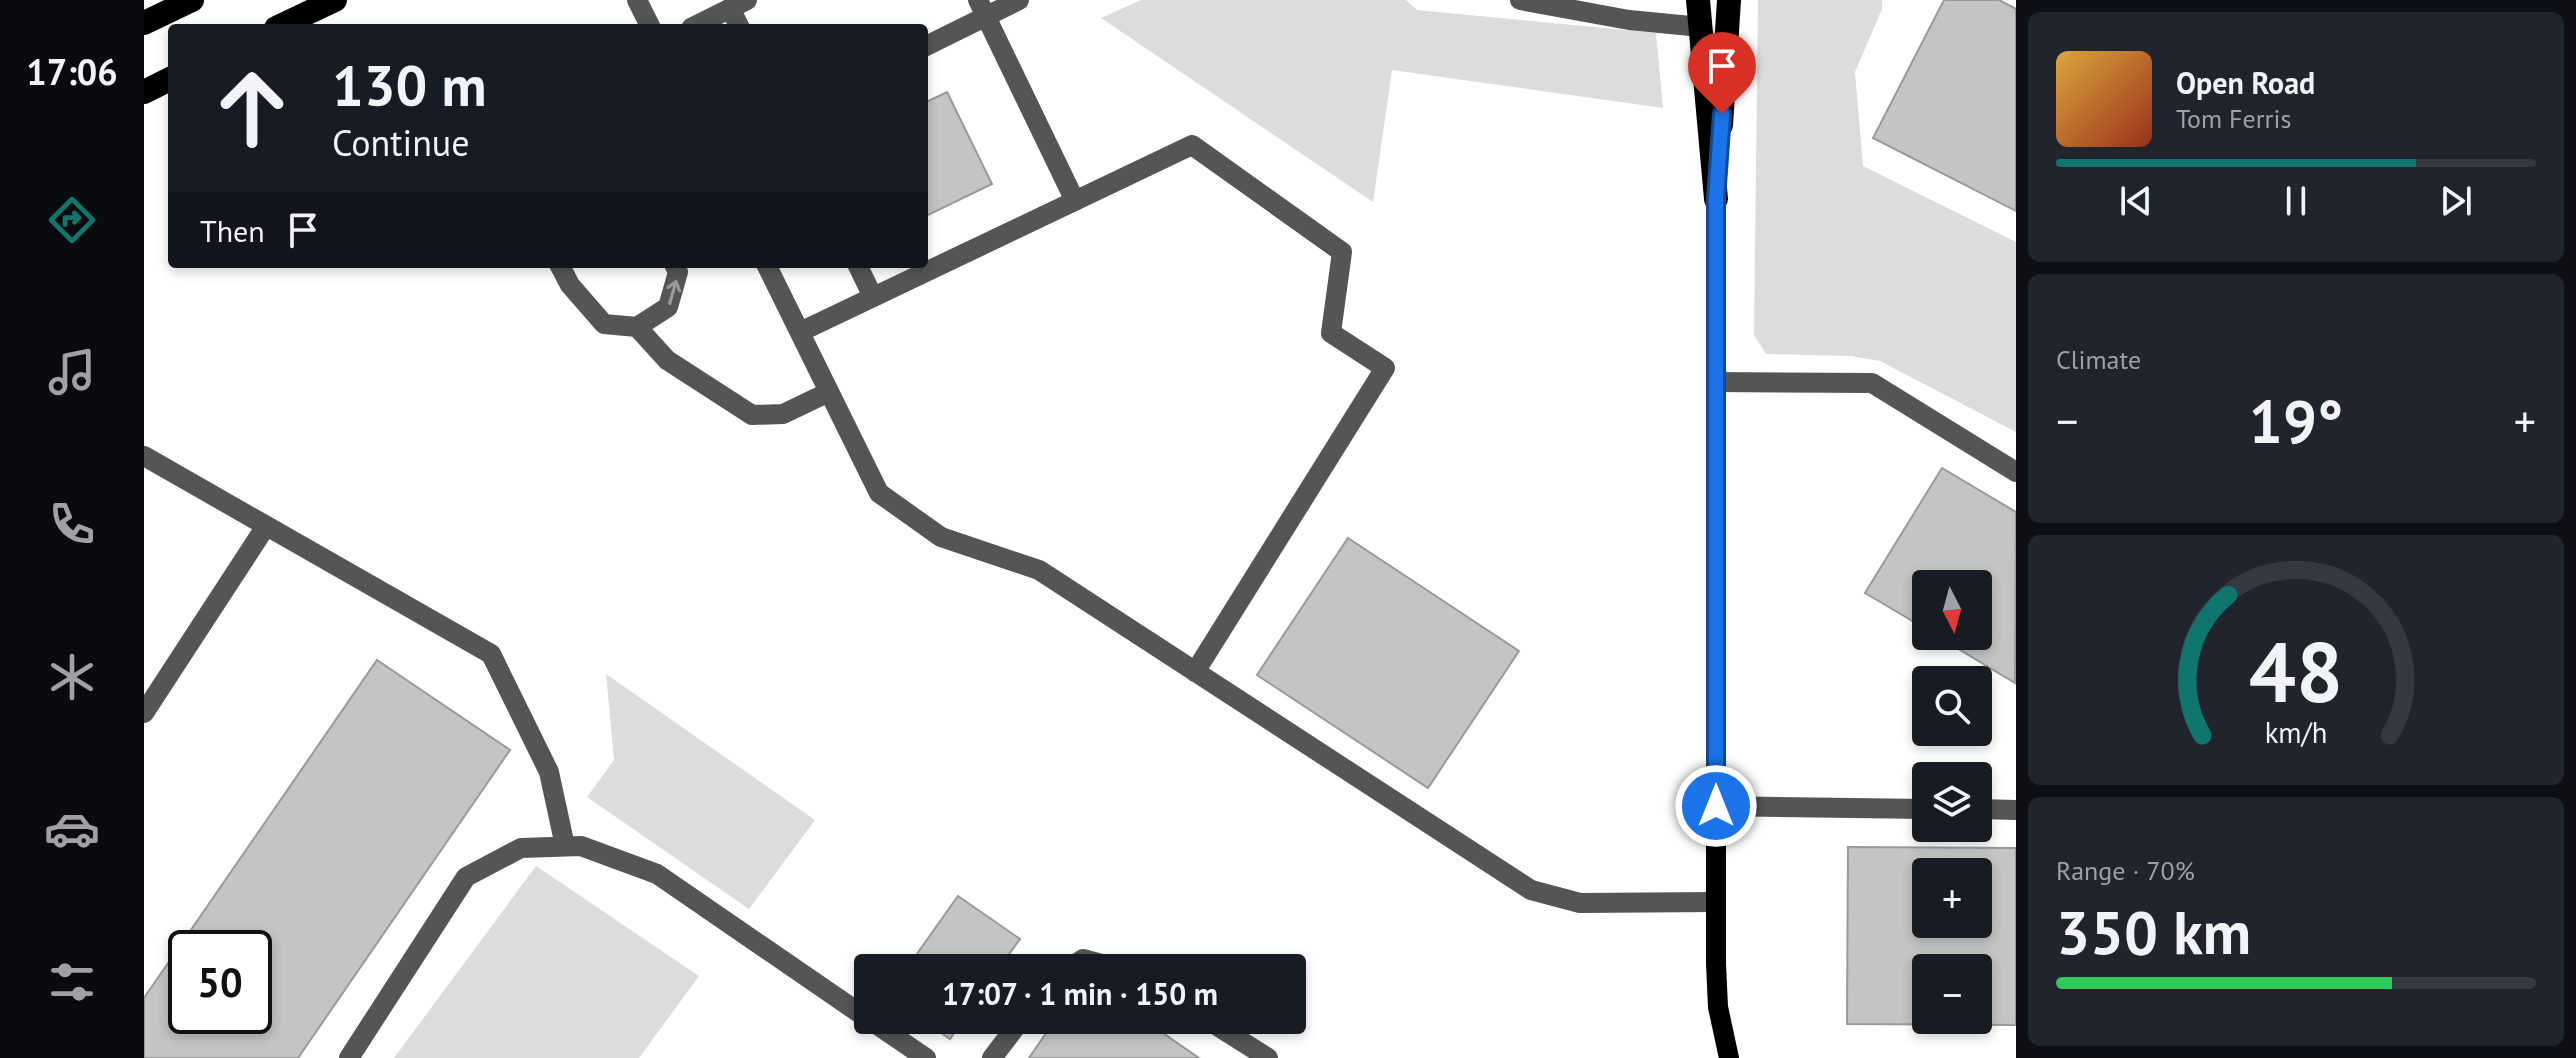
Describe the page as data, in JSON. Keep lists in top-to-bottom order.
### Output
{
  "north": "bottom",
  "page": {
    "tabs": "17:06",
    "turn": ["130 m", "Continue"],
    "song": ["Open Road", "Tom Ferris"],
    "then": "Then",
    "tile": [
      "Climate",
      ["Range · 70%", "350 km"]
    ],
    "heat": ["−", "19°", "+"],
    "map_buttons": ["+", "−"],
    "limit": "50",
    "trip": "17:07 · 1 min · 150 m",
    "gauge": ["48", "km/h"]
  }
}
